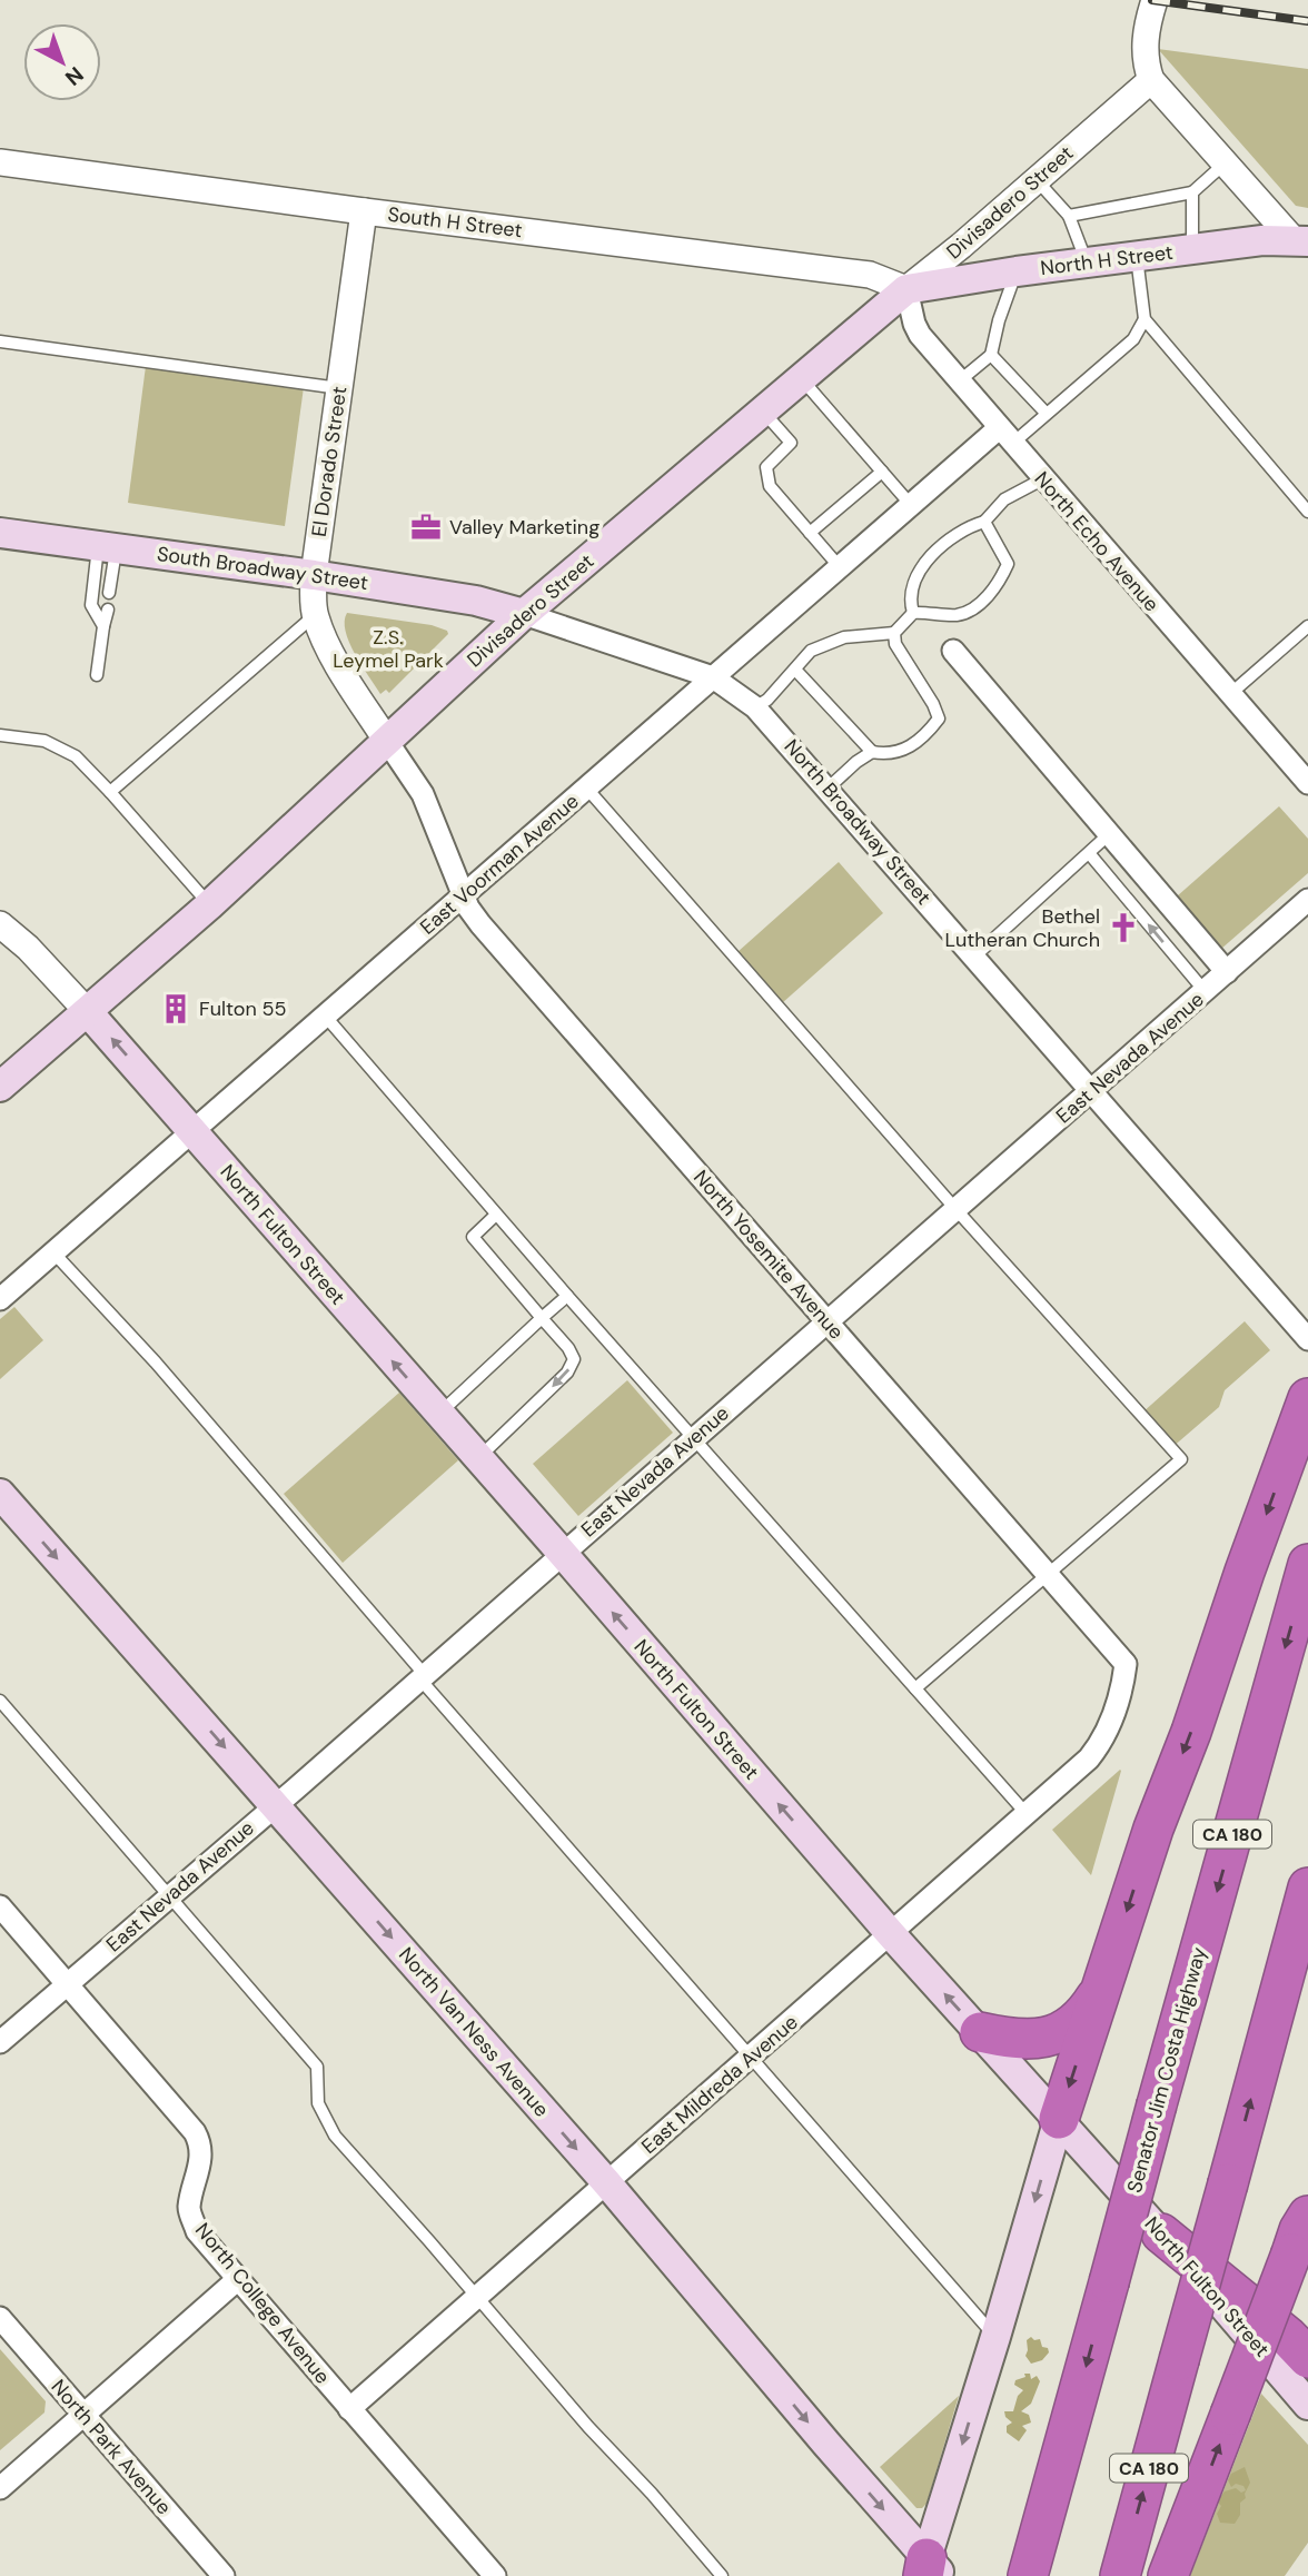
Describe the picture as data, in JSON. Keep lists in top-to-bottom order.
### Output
{
  "streets": {
    "highway": ["CA 180", "Senator Jim Costa Highway"],
    "main road": [
      "Divisadero Street",
      "North H Street",
      "South Broadway Street",
      "North Fulton Street",
      "North Van Ness Avenue"
    ],
    "street": [
      "South H Street",
      "El Dorado Street",
      "North Echo Avenue",
      "North Broadway Street",
      "East Voorman Avenue",
      "East Nevada Avenue",
      "North Yosemite Avenue",
      "East Mildreda Avenue",
      "North College Avenue",
      "North Park Avenue"
    ]
  },
  "crossings": [
    ["Divisadero Street", "South H Street"],
    ["Divisadero Street", "North H Street"],
    ["Divisadero Street", "El Dorado Street"],
    ["Divisadero Street", "North Echo Avenue"],
    ["Divisadero Street", "South Broadway Street"],
    ["Divisadero Street", "North Broadway Street"],
    ["Divisadero Street", "North Fulton Street"],
    ["Divisadero Street", "North Yosemite Avenue"],
    ["South H Street", "North H Street"],
    ["South H Street", "El Dorado Street"],
    ["South H Street", "North Echo Avenue"],
    ["North H Street", "North Echo Avenue"],
    ["El Dorado Street", "South Broadway Street"],
    ["El Dorado Street", "North Yosemite Avenue"],
    ["North Echo Avenue", "East Voorman Avenue"],
    ["South Broadway Street", "North Broadway Street"],
    ["North Broadway Street", "East Voorman Avenue"],
    ["North Broadway Street", "East Nevada Avenue"],
    ["East Voorman Avenue", "North Fulton Street"],
    ["East Voorman Avenue", "North Yosemite Avenue"],
    ["East Nevada Avenue", "North Fulton Street"],
    ["East Nevada Avenue", "North Yosemite Avenue"],
    ["East Nevada Avenue", "North Van Ness Avenue"],
    ["East Nevada Avenue", "North College Avenue"],
    ["North Fulton Street", "East Mildreda Avenue"],
    ["North Yosemite Avenue", "East Mildreda Avenue"],
    ["North Van Ness Avenue", "East Mildreda Avenue"],
    ["East Mildreda Avenue", "North College Avenue"]
  ],
  "one_way": ["North Fulton Street", "North Van Ness Avenue"],
  "parks": ["Z.S. Leymel Park"],
  "places": {
    "office": ["Valley Marketing"],
    "church": ["Bethel Lutheran Church"],
    "building": ["Fulton 55"]
  },
  "north": "bottom right"
}
